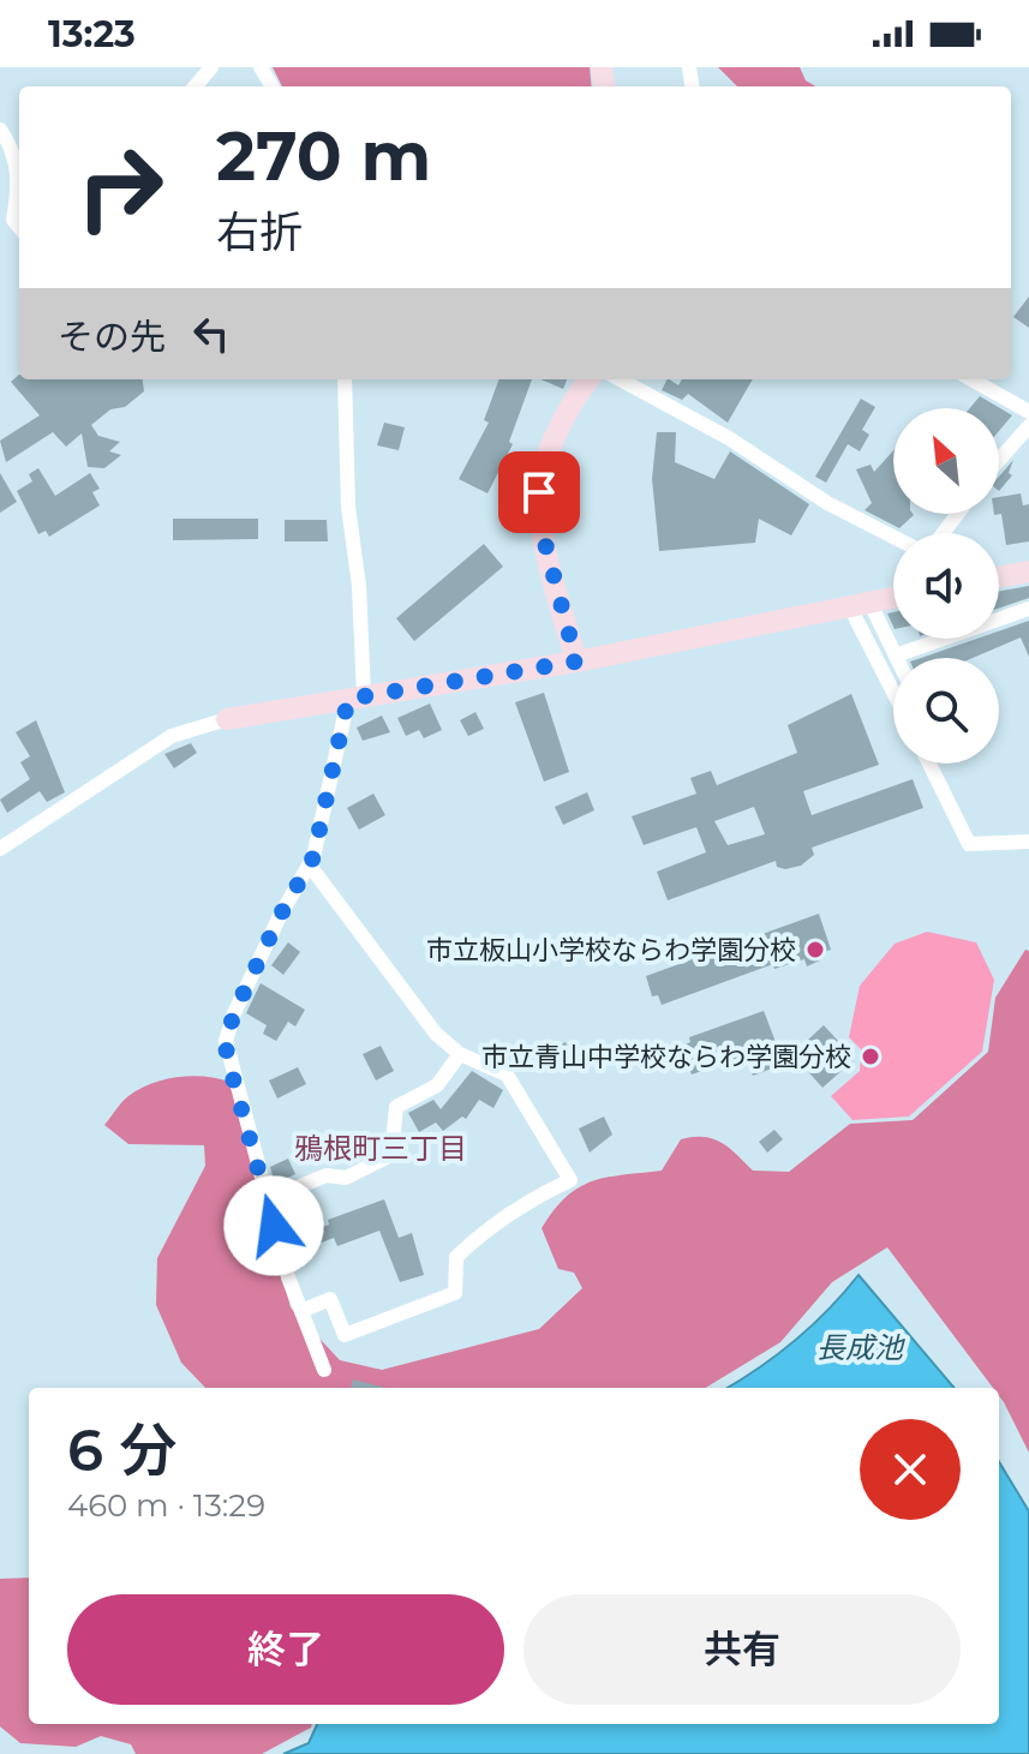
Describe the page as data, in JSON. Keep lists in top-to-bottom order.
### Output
{
  "districts": ["鴉根町三丁目"],
  "water": ["長成池"],
  "places": ["市立板山小学校ならわ学園分校", "市立青山中学校ならわ学園分校"],
  "north": "top left",
  "page": {
    "status": "13:23",
    "turn": ["270 m", "右折"],
    "then": "その先",
    "heading": ["6 分", "460 m · 13:29"],
    "buttons": ["終了", "共有"]
  }
}
